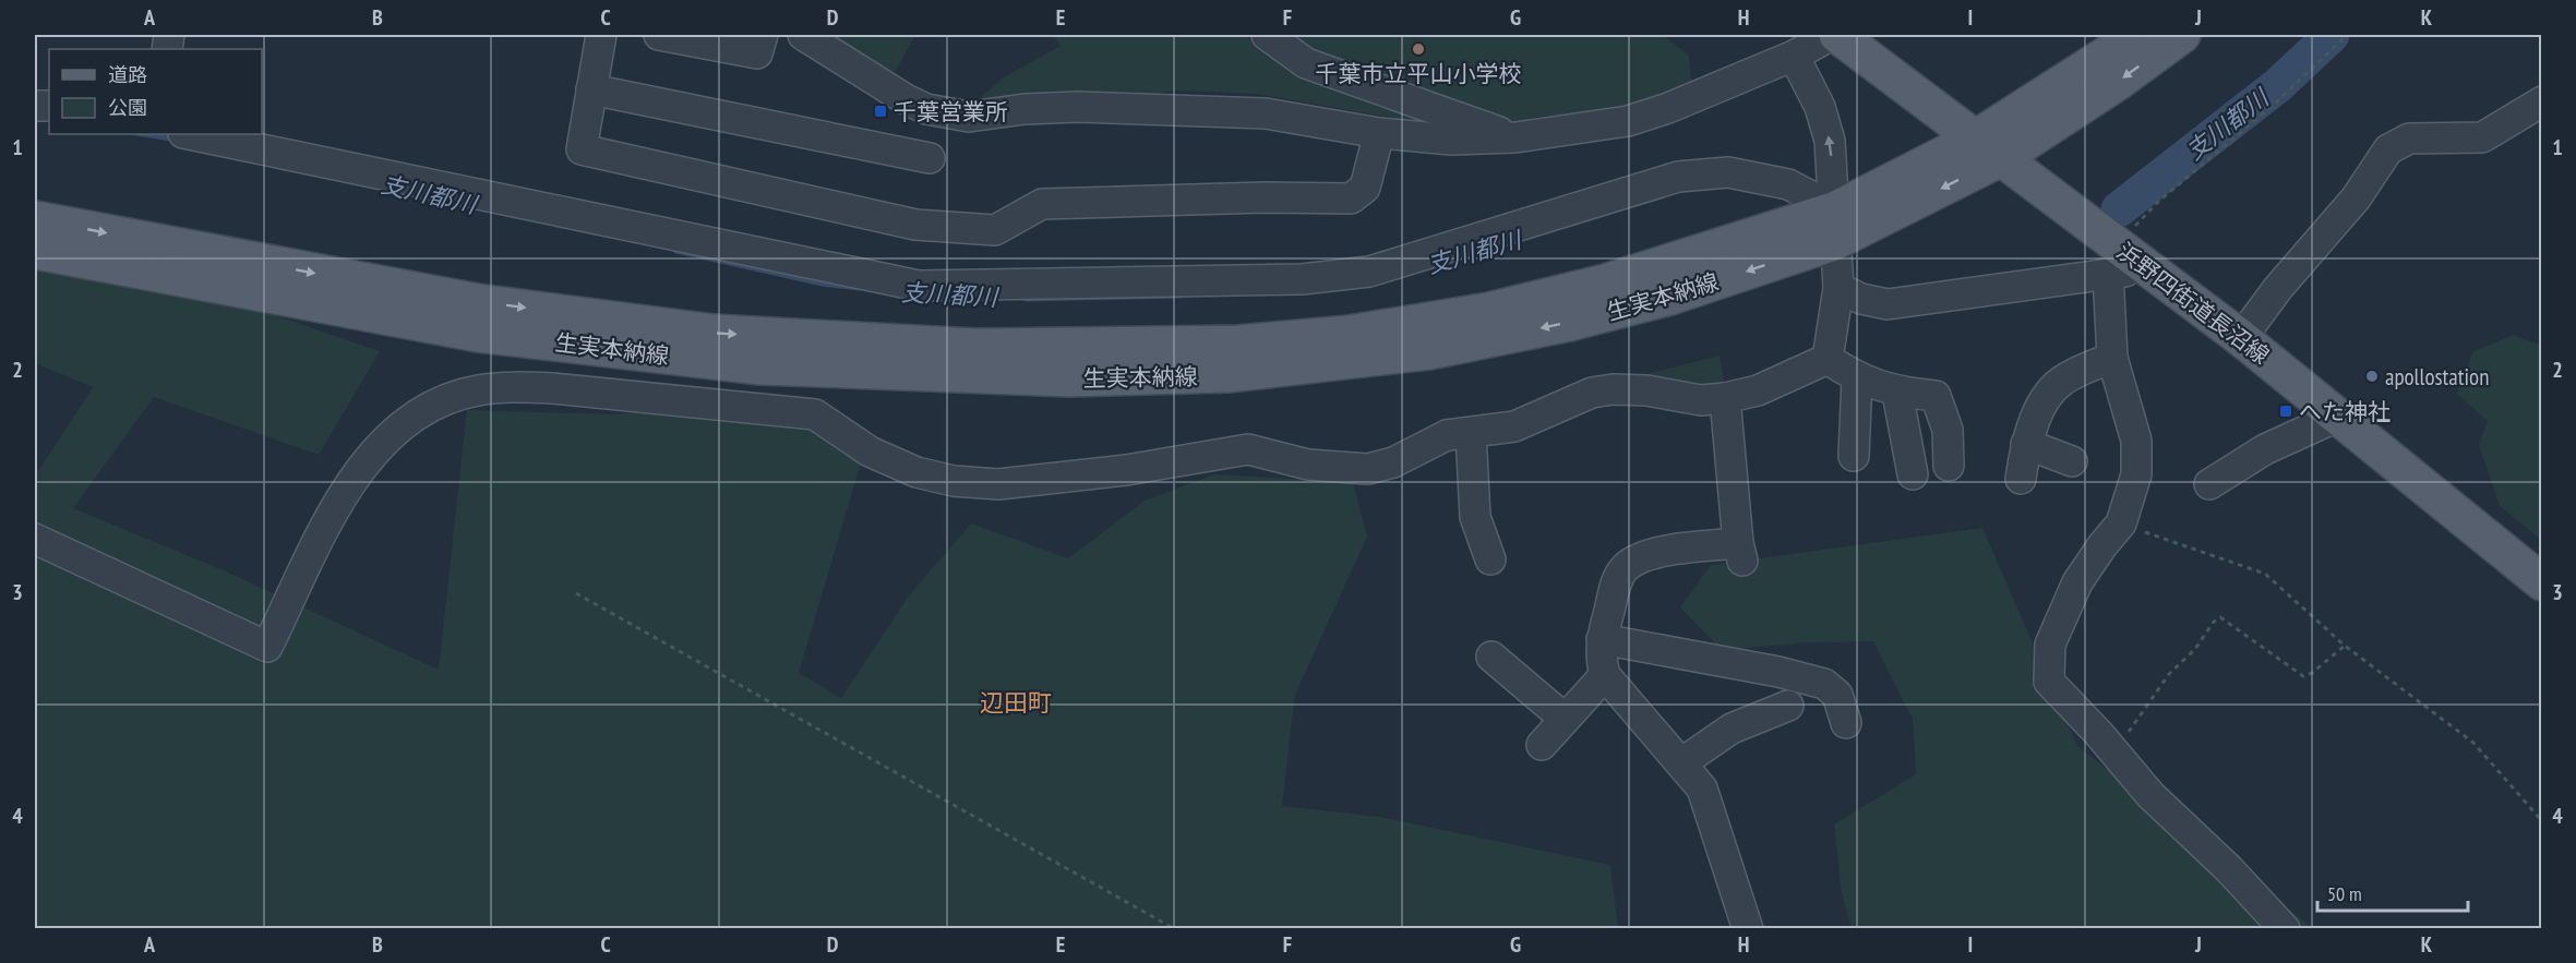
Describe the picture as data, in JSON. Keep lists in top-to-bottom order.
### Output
{
  "streets": {
    "main road": ["生実本納線", "浜野四街道長沼線"]
  },
  "crossings": [
    ["生実本納線", "浜野四街道長沼線"]
  ],
  "districts": ["辺田町"],
  "water": ["支川都川"],
  "places": {
    "other": ["千葉市立平山小学校", "apollostation"],
    "transit": ["千葉営業所", "へた神社"]
  },
  "legend": ["道路", "公園"],
  "scale_bar": "50 m",
  "grid": {
    "columns": [
      "A",
      "B",
      "C",
      "D",
      "E",
      "F",
      "G",
      "H",
      "I",
      "J",
      "K"
    ],
    "rows": [
      "1",
      "2",
      "3",
      "4"
    ]
  }
}
